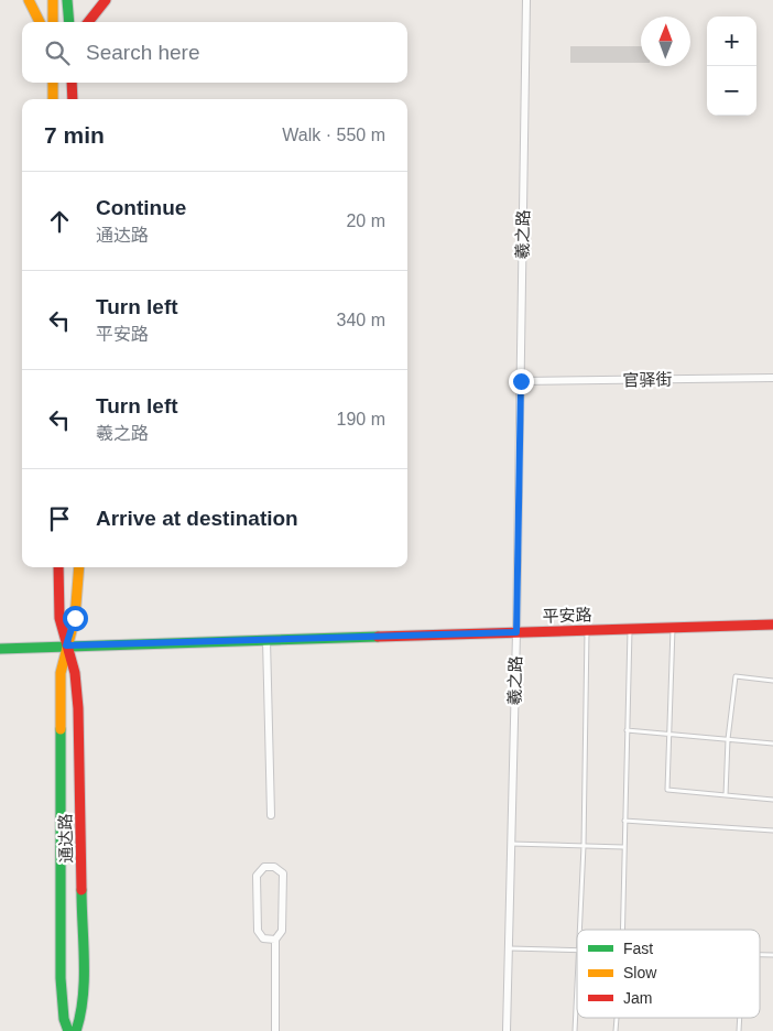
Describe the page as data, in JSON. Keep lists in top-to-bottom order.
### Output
{
  "streets": {
    "main road": ["平安路", "通达路"],
    "street": ["羲之路", "官驿街"]
  },
  "crossings": [
    ["羲之路", "官驿街"],
    ["羲之路", "平安路"],
    ["平安路", "通达路"]
  ],
  "legend": ["Fast", "Slow", "Jam"],
  "north": "top",
  "page": {
    "map_buttons": ["+", "−"],
    "search": "Search here",
    "heading": ["7 min", "Walk · 550 m"],
    "list": [
      ["Continue", "通达路", "20 m"],
      ["Turn left", "平安路", "340 m"],
      ["Turn left", "羲之路", "190 m"],
      "Arrive at destination"
    ]
  }
}
